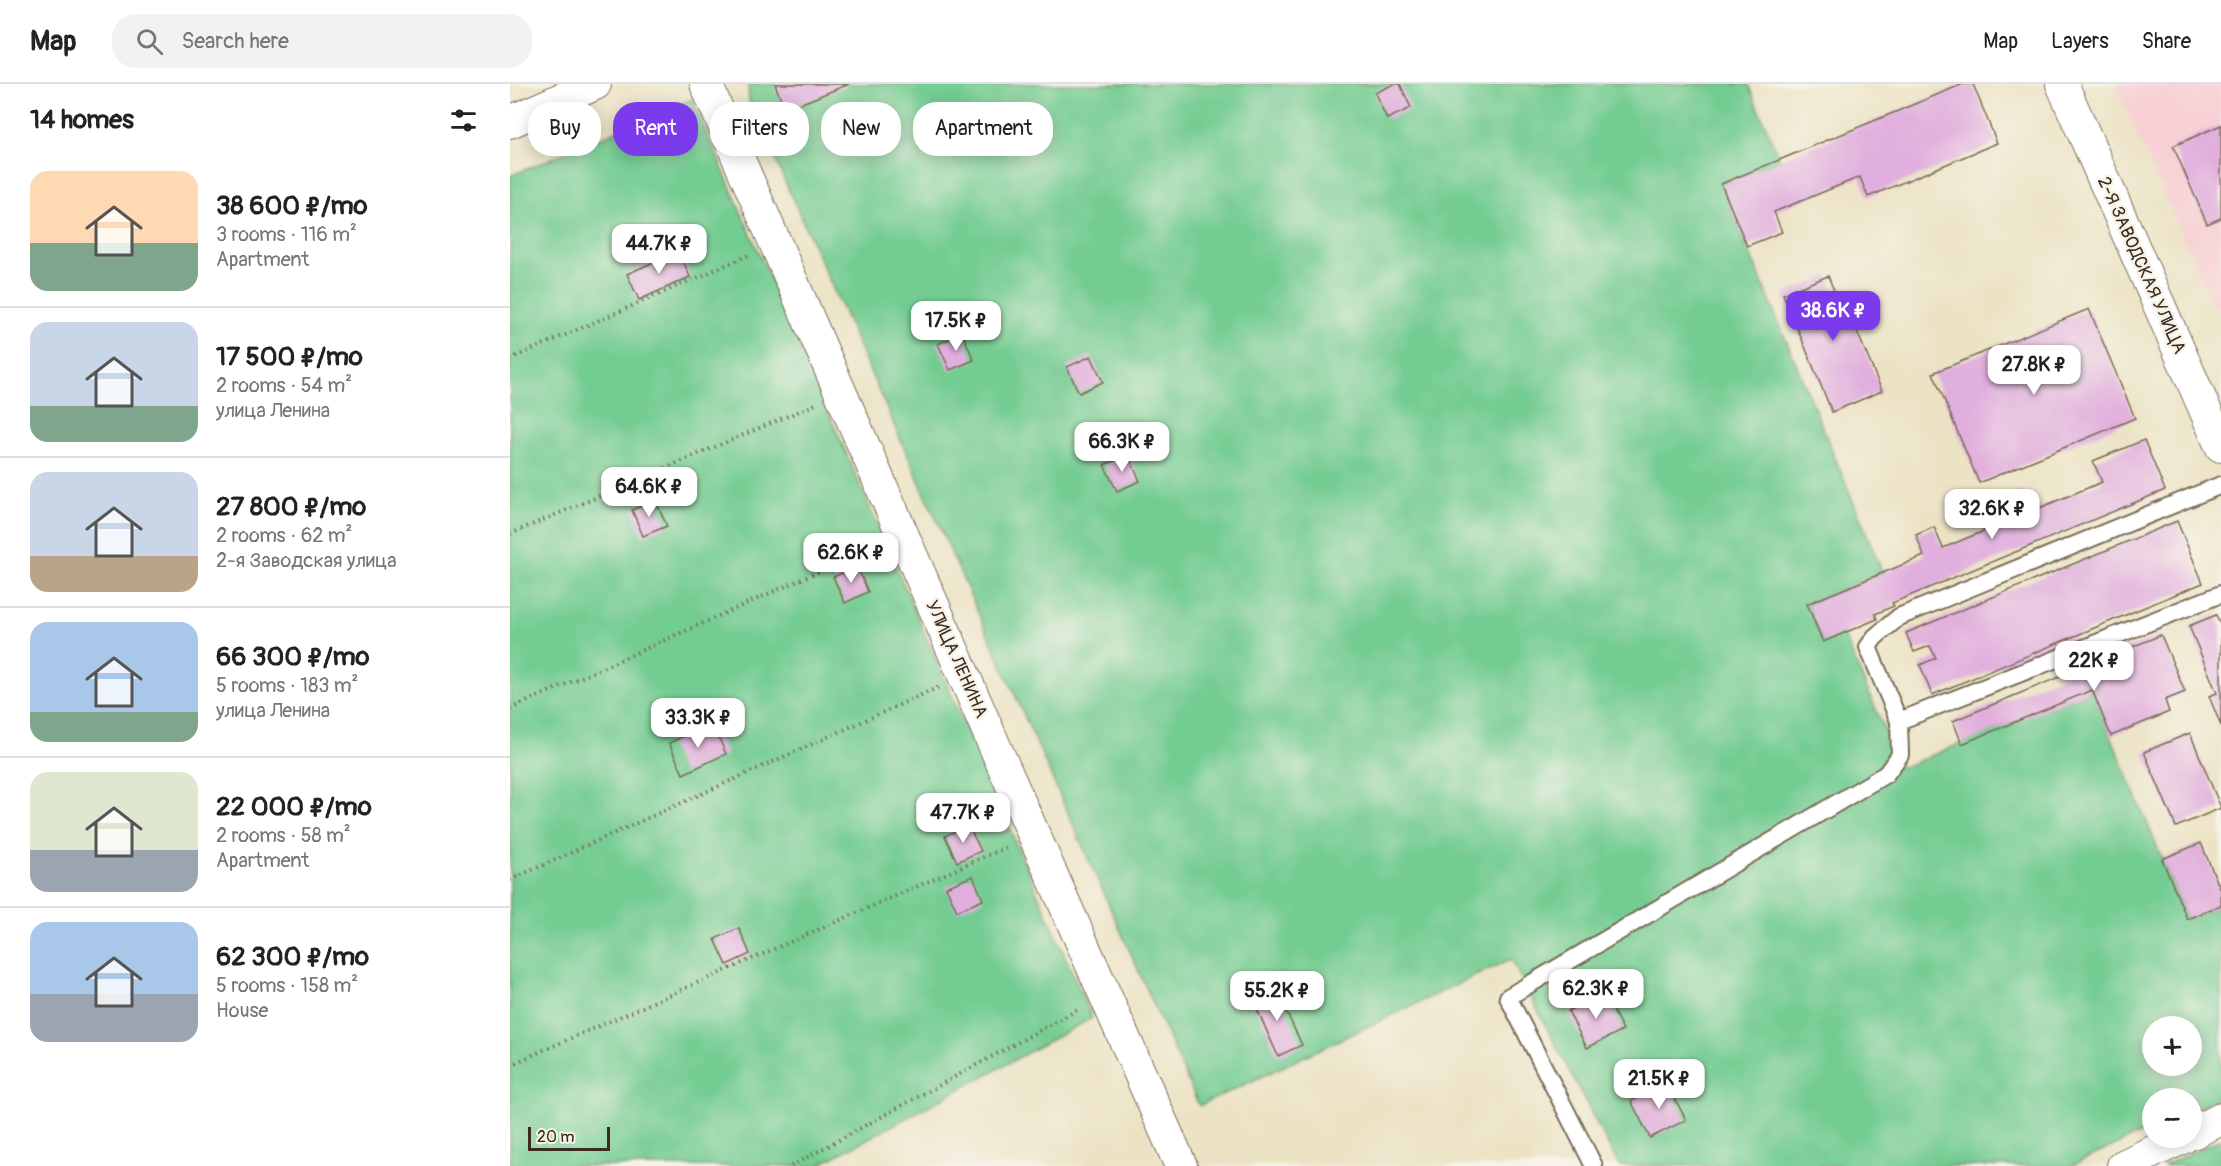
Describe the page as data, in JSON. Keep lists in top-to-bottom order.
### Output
{
  "streets": {
    "street": ["2-Я ЗАВОДСКАЯ УЛИЦА", "УЛИЦА ЛЕНИНА"]
  },
  "scale_bar": "20 m",
  "page": {
    "header": "Map",
    "search": "Search here",
    "nav": ["Map", "Layers", "Share"],
    "heading": "14 homes",
    "chip": [
      "Buy",
      "Rent",
      "Filters",
      "New",
      "Apartment"
    ],
    "list": [
      {
        "name": "38 600 ₽/mo",
        "note": "3 rooms · 116 m² · Apartment"
      },
      {
        "name": "17 500 ₽/mo",
        "note": "2 rooms · 54 m² · улица Ленина"
      },
      {
        "name": "27 800 ₽/mo",
        "note": "2 rooms · 62 m² · 2-я Заводская улица"
      },
      {
        "name": "66 300 ₽/mo",
        "note": "5 rooms · 183 m² · улица Ленина"
      },
      {
        "name": "22 000 ₽/mo",
        "note": "2 rooms · 58 m² · Apartment"
      },
      {
        "name": "62 300 ₽/mo",
        "note": "5 rooms · 158 m² · House"
      }
    ],
    "price": [
      "44.7K ₽",
      "38.6K ₽",
      "17.5K ₽",
      "27.8K ₽",
      "66.3K ₽",
      "64.6K ₽",
      "32.6K ₽",
      "62.6K ₽",
      "22K ₽",
      "33.3K ₽",
      "47.7K ₽",
      "62.3K ₽",
      "55.2K ₽",
      "21.5K ₽"
    ],
    "map_buttons": ["+", "−"],
    "scale": "20 m"
  }
}
